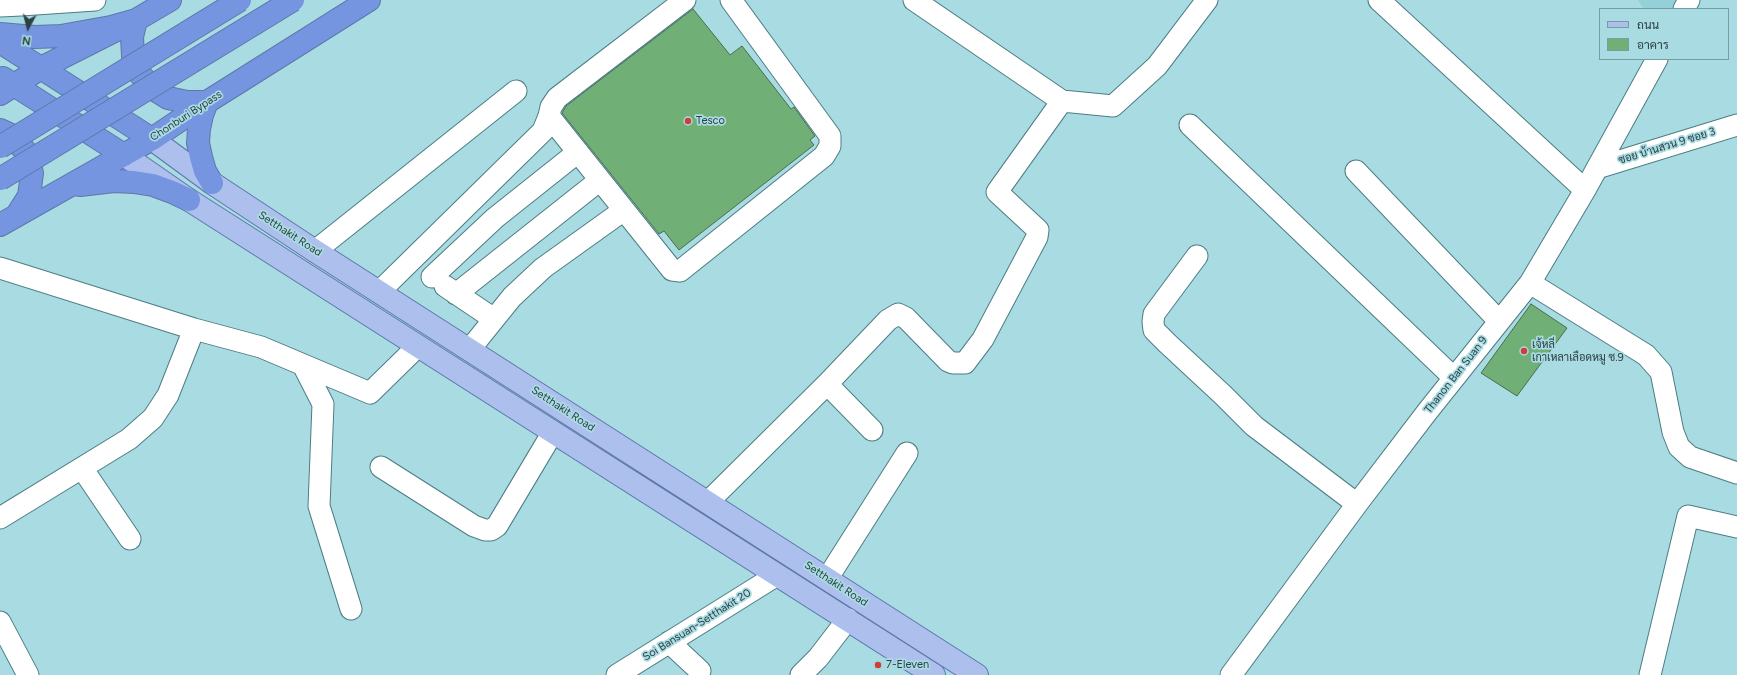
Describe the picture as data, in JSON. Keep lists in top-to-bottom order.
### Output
{
  "streets": {
    "highway": ["Chonburi Bypass"],
    "main road": ["Setthakit Road"],
    "street": ["ซอย บ้านสวน 9 ซอย 3", "Thanon Ban Suan 9", "Soi Bansuan-Setthakit 20"]
  },
  "crossings": [
    ["Chonburi Bypass", "Setthakit Road"],
    ["ซอย บ้านสวน 9 ซอย 3", "Thanon Ban Suan 9"],
    ["Setthakit Road", "Soi Bansuan-Setthakit 20"]
  ],
  "places": ["Tesco", "เจ้หลี เกาเหลาเลือดหมู ซ.9", "7-Eleven"],
  "legend": ["ถนน", "อาคาร"],
  "north": "bottom"
}
